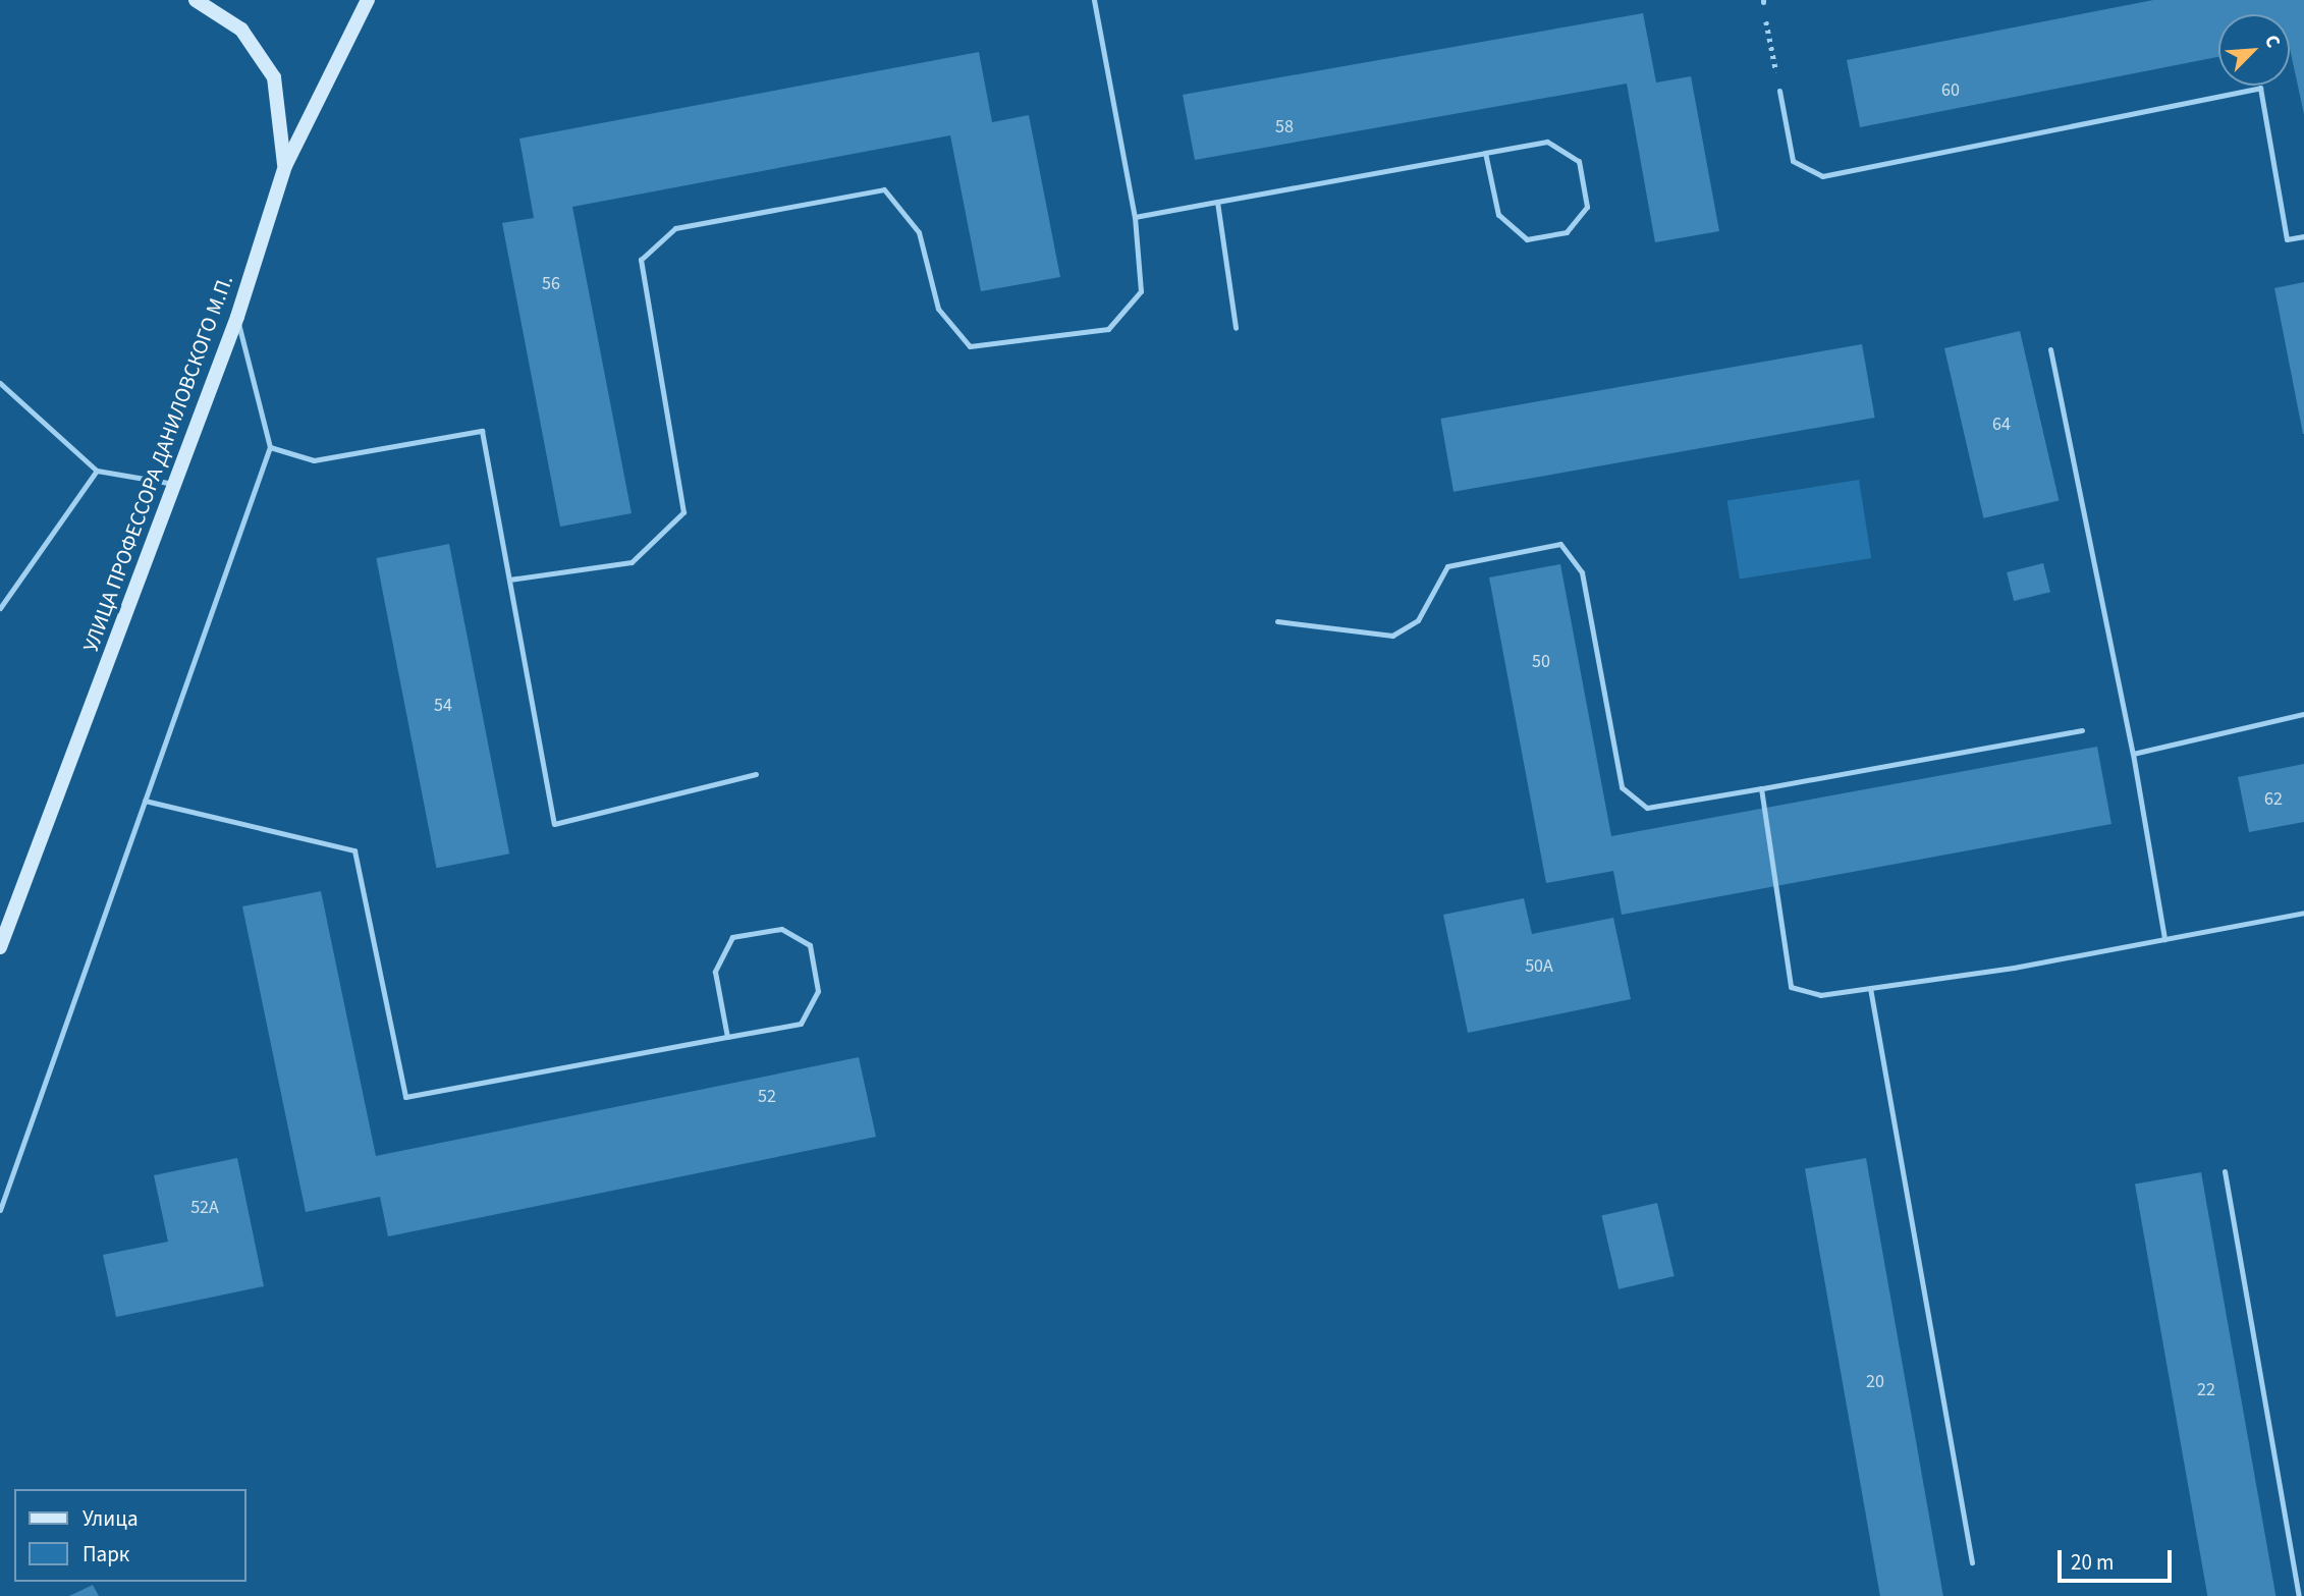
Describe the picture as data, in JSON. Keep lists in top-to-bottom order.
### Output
{
  "streets": {
    "main road": ["УЛИЦА ПРОФЕССОРА ДАНИЛОВСКОГО М.П."]
  },
  "house_numbers": [
    "60",
    "58",
    "56",
    "64",
    "50",
    "54",
    "62",
    "50А",
    "52",
    "52А",
    "20",
    "22"
  ],
  "legend": ["Улица", "Парк"],
  "scale_bar": "20 m",
  "north": "top right"
}
